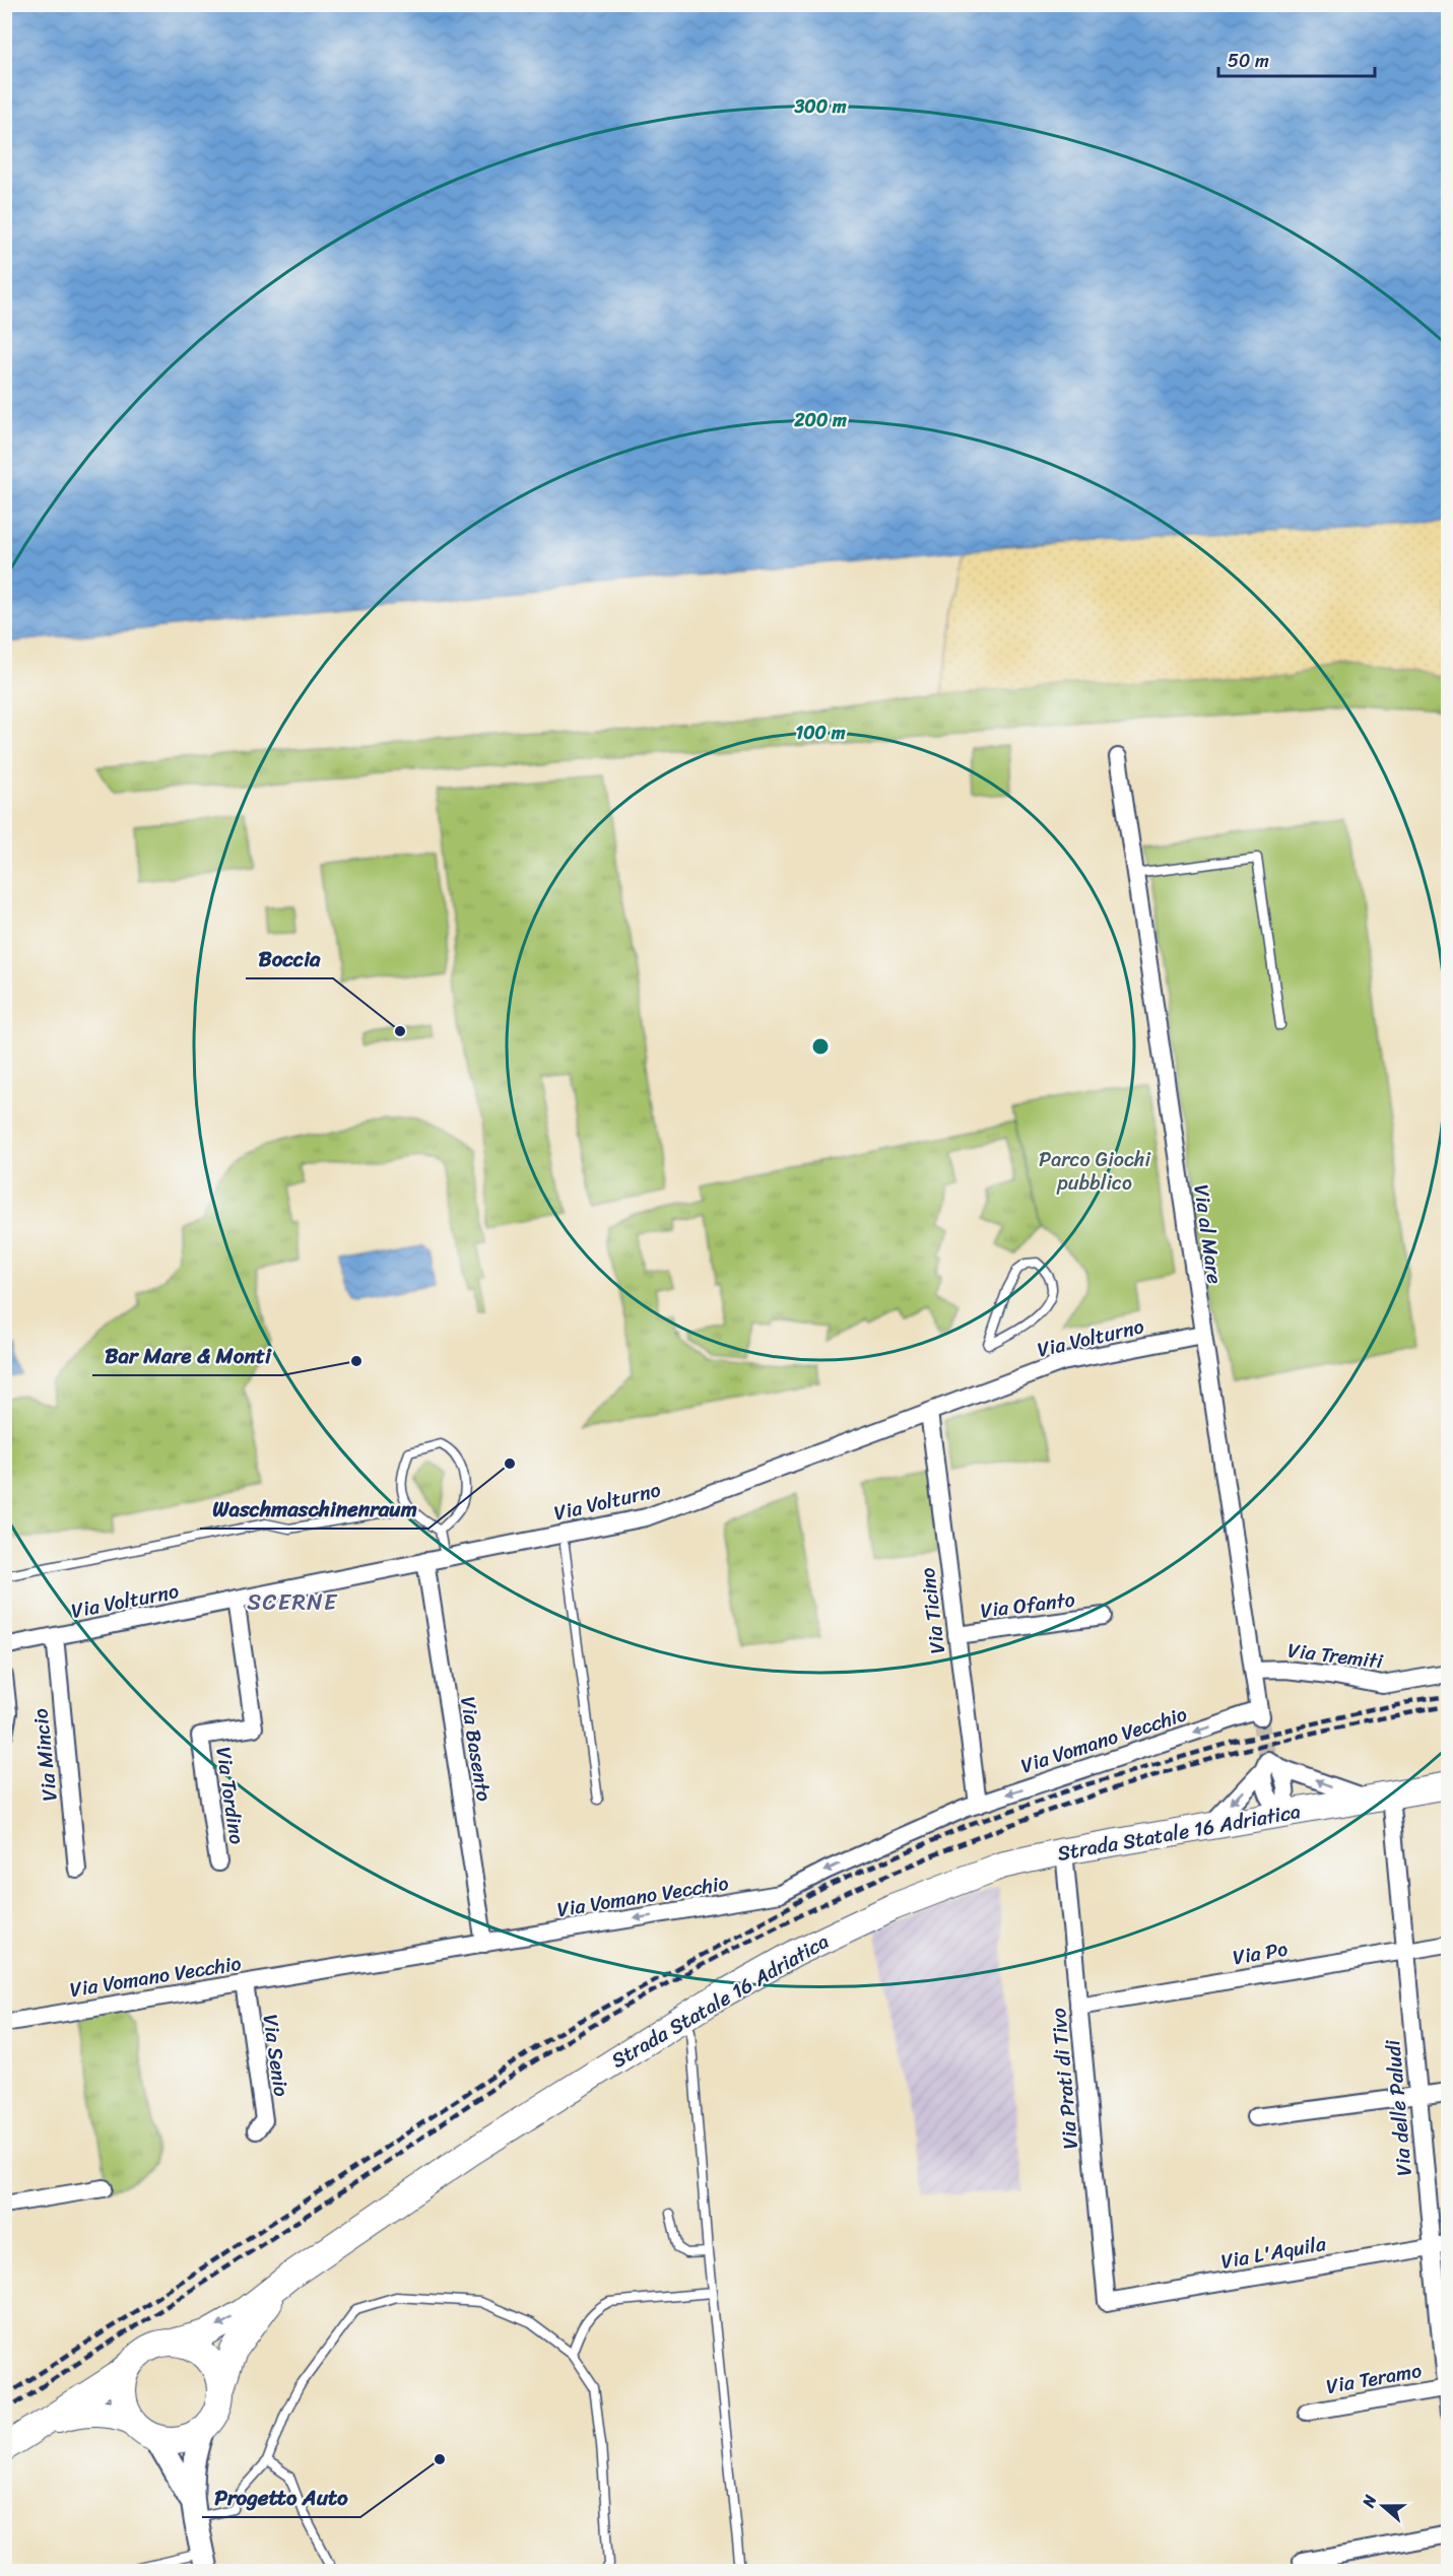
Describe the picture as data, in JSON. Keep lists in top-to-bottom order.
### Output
{
  "streets": {
    "main road": ["Strada Statale 16 Adriatica"],
    "street": [
      "Via al Mare",
      "Via Volturno",
      "Via Ofanto",
      "Via Ticino",
      "Via Tremiti",
      "Via Vomano Vecchio",
      "Via Basento",
      "Via Mincio",
      "Via Tordino",
      "Via Po",
      "Via Senio",
      "Via Prati di Tivo",
      "Via delle Paludi",
      "Via L'Aquila",
      "Via Teramo"
    ]
  },
  "crossings": [
    ["Via al Mare", "Via Volturno"],
    ["Via al Mare", "Via Tremiti"],
    ["Via al Mare", "Via Vomano Vecchio"],
    ["Via Volturno", "Via Ticino"],
    ["Via Volturno", "Via Basento"],
    ["Via Volturno", "Via Mincio"],
    ["Via Volturno", "Via Tordino"],
    ["Via Ofanto", "Via Ticino"],
    ["Via Ticino", "Via Vomano Vecchio"],
    ["Via Vomano Vecchio", "Via Basento"],
    ["Via Vomano Vecchio", "Via Senio"],
    ["Strada Statale 16 Adriatica", "Via Prati di Tivo"],
    ["Strada Statale 16 Adriatica", "Via delle Paludi"],
    ["Via Po", "Via Prati di Tivo"],
    ["Via Po", "Via delle Paludi"],
    ["Via Prati di Tivo", "Via L'Aquila"],
    ["Via delle Paludi", "Via L'Aquila"],
    ["Via delle Paludi", "Via Teramo"]
  ],
  "one_way": ["Via Vomano Vecchio"],
  "districts": ["SCERNE"],
  "parks": ["Parco Giochi pubblico"],
  "places": [
    "Boccia",
    "Bar Mare & Monti",
    "Waschmaschinenraum",
    "Progetto Auto"
  ],
  "scale_bar": "50 m",
  "north": "left",
  "rings": ["300 m", "200 m", "100 m"]
}
